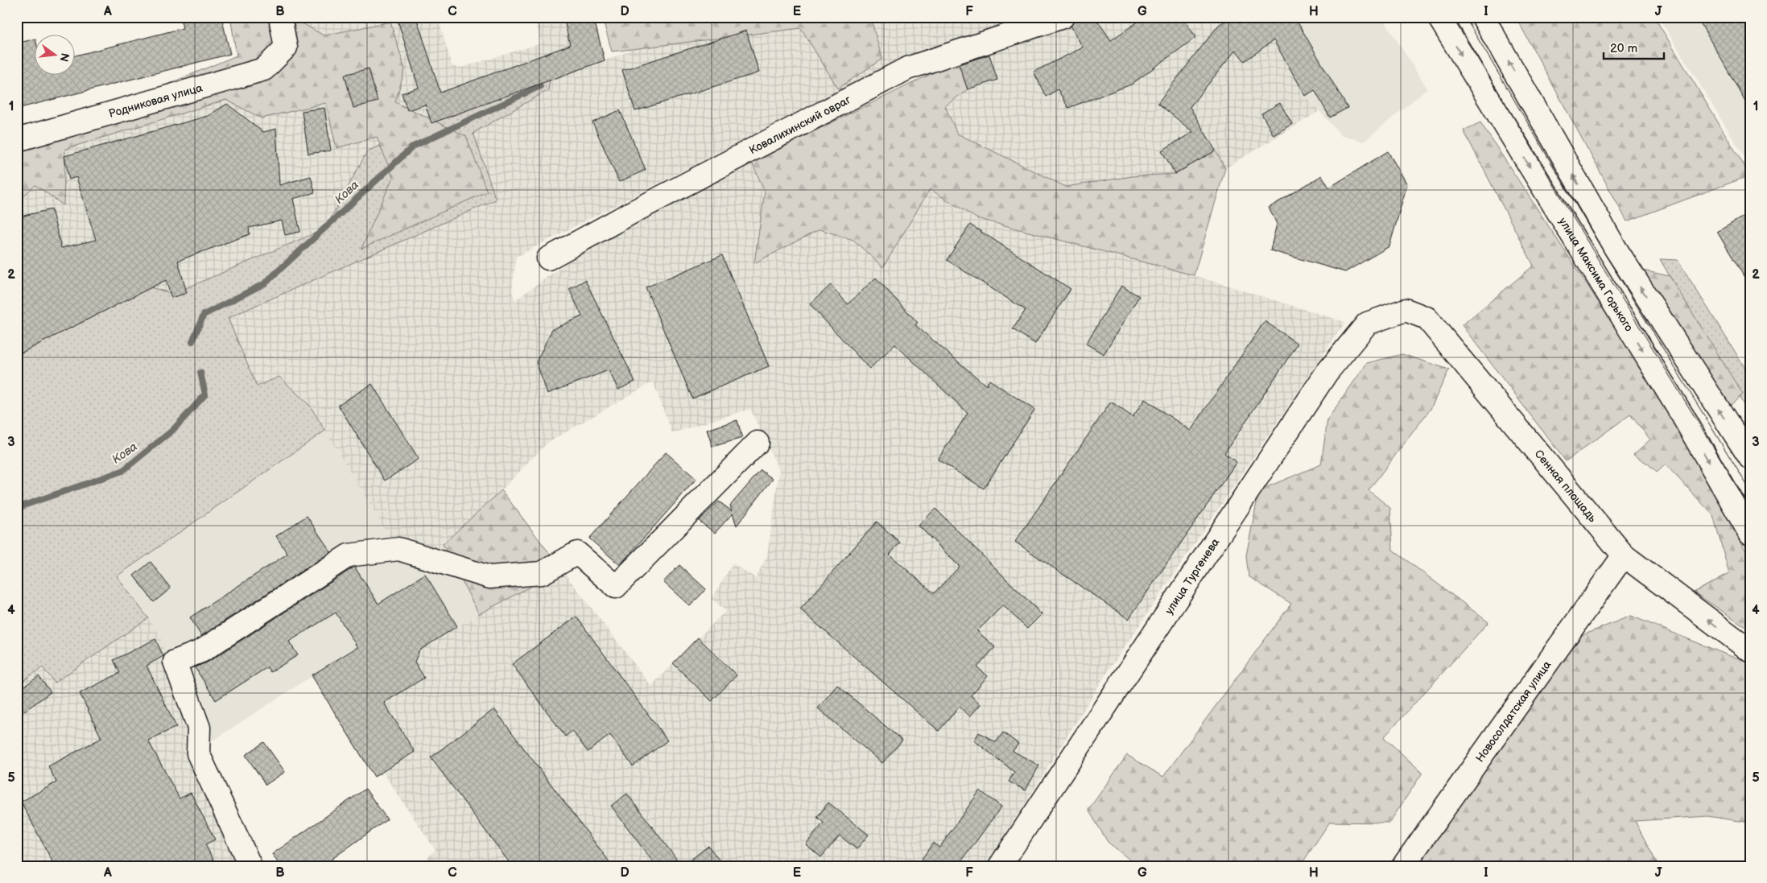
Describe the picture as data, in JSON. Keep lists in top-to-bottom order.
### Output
{
  "streets": {
    "street": [
      "Родниковая улица",
      "Ковалихинский овраг",
      "улица Максима Горького",
      "Сенная площадь",
      "улица Тургенева",
      "Новосолдатская улица"
    ]
  },
  "crossings": [
    ["Сенная площадь", "улица Тургенева"],
    ["Сенная площадь", "Новосолдатская улица"]
  ],
  "water": ["Кова"],
  "scale_bar": "20 m",
  "north": "right",
  "grid": {
    "columns": [
      "A",
      "B",
      "C",
      "D",
      "E",
      "F",
      "G",
      "H",
      "I",
      "J"
    ],
    "rows": [
      "1",
      "2",
      "3",
      "4",
      "5"
    ]
  }
}
